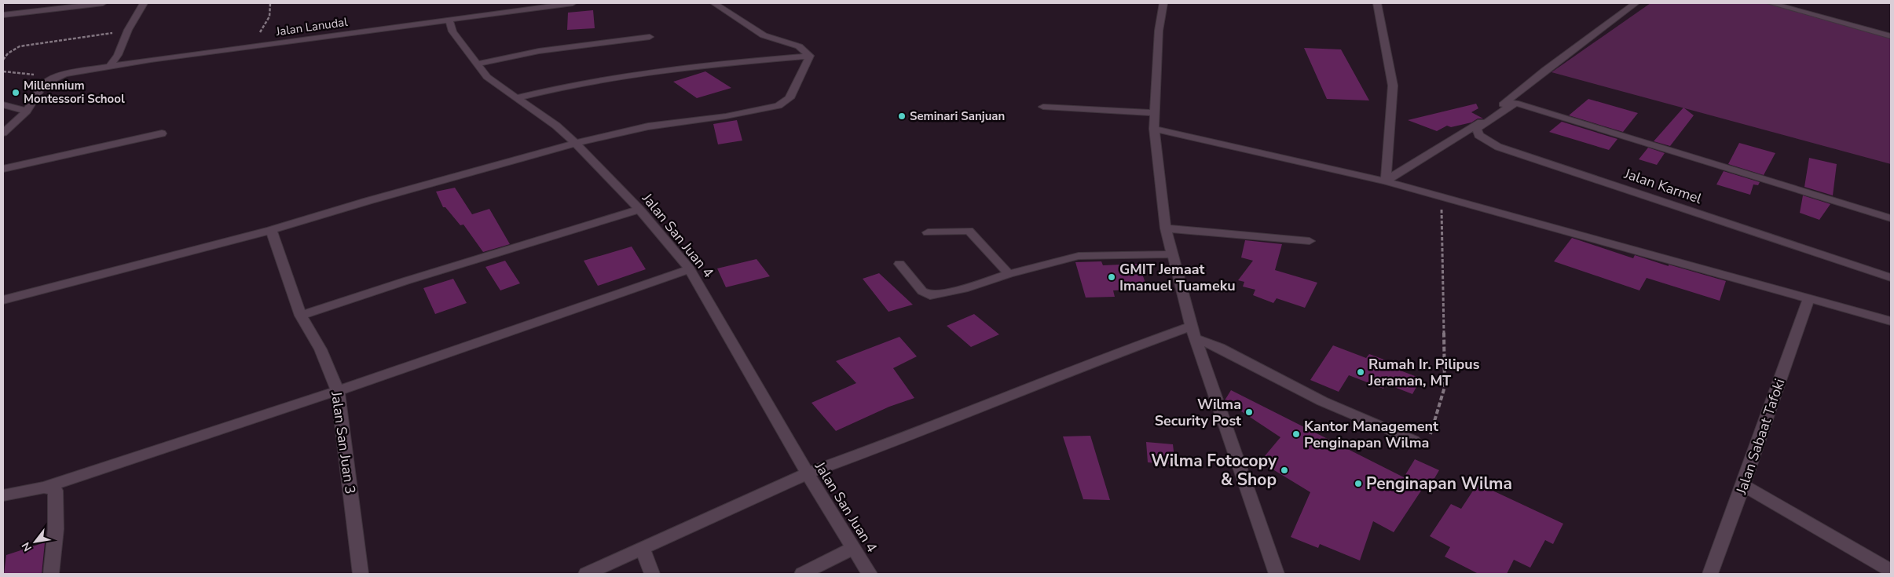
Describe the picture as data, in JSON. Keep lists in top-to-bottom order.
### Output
{
  "streets": {
    "street": [
      "Jalan Lanudal",
      "Jalan Karmel",
      "Jalan San Juan 4",
      "Jalan Sabaat Tafoki",
      "Jalan San Juan 3"
    ]
  },
  "crossings": [
    ["Jalan Lanudal", "Jalan San Juan 4"]
  ],
  "places": [
    "Millennium Montessori School",
    "Seminari Sanjuan",
    "GMIT Jemaat Imanuel Tuameku",
    "Rumah Ir. Pilipus Jeraman, MT",
    "Wilma Security Post",
    "Kantor Management Penginapan Wilma",
    "Wilma Fotocopy & Shop",
    "Penginapan Wilma"
  ],
  "north": "bottom left"
}
